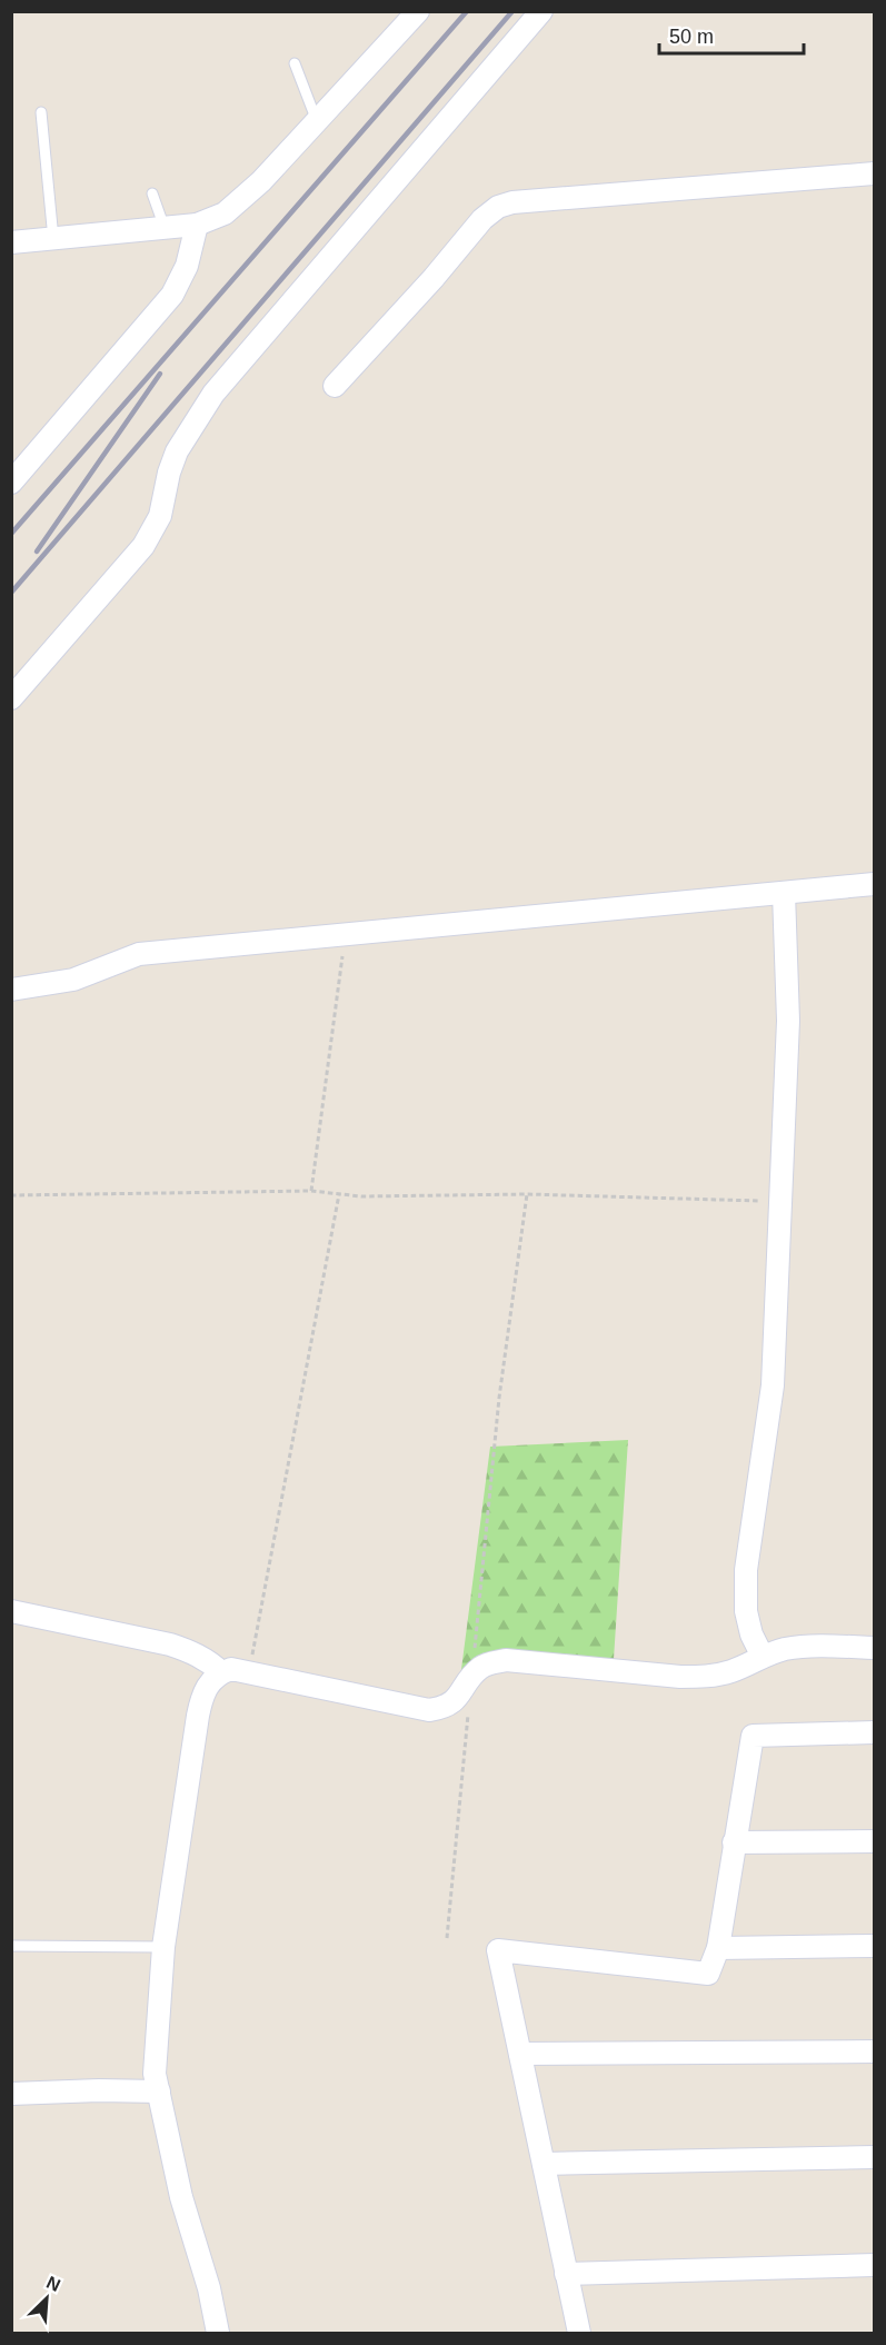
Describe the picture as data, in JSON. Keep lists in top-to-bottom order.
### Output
{
  "scale_bar": "50 m",
  "north": "top right"
}
